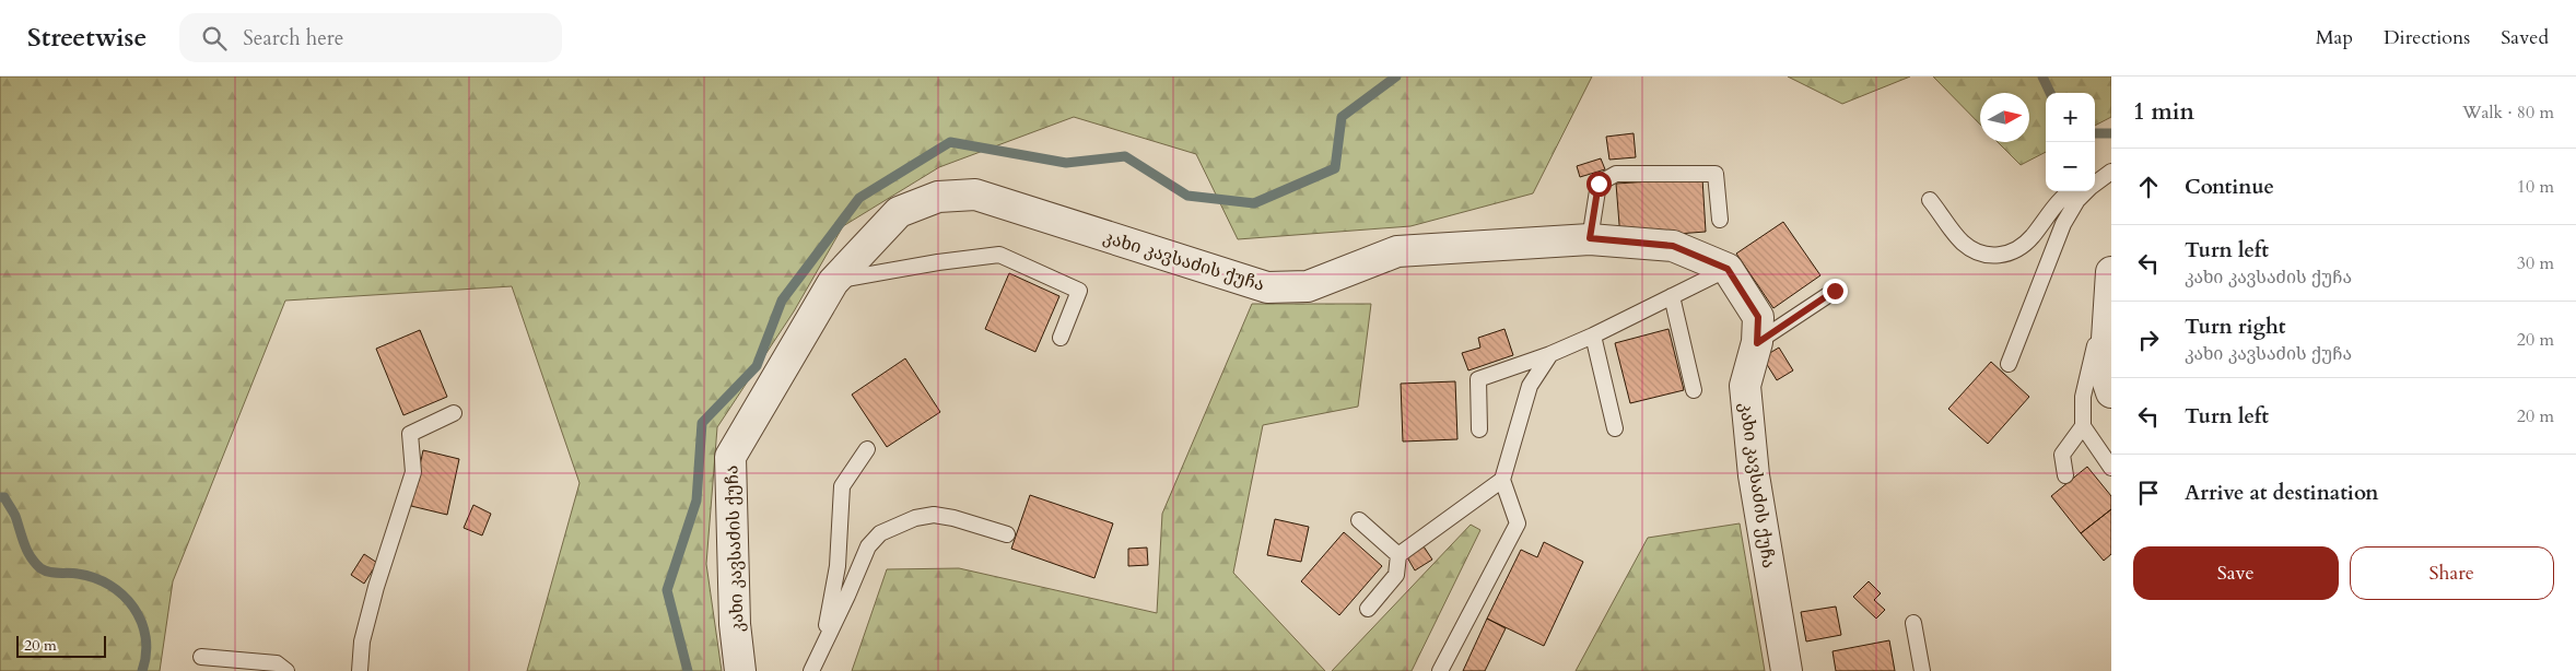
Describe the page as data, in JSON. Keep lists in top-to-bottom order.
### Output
{
  "streets": {
    "street": ["კახი კავსაძის ქუჩა"]
  },
  "scale_bar": "20 m",
  "north": "right",
  "page": {
    "header": "Streetwise",
    "search": "Search here",
    "nav": ["Map", "Directions", "Saved"],
    "heading": ["1 min", "Walk · 80 m"],
    "map_buttons": ["+", "−"],
    "list": [
      ["Continue", "10 m"],
      ["Turn left", "კახი კავსაძის ქუჩა", "30 m"],
      ["Turn right", "კახი კავსაძის ქუჩა", "20 m"],
      ["Turn left", "20 m"],
      "Arrive at destination"
    ],
    "buttons": ["Save", "Share"],
    "scale": "20 m"
  }
}
